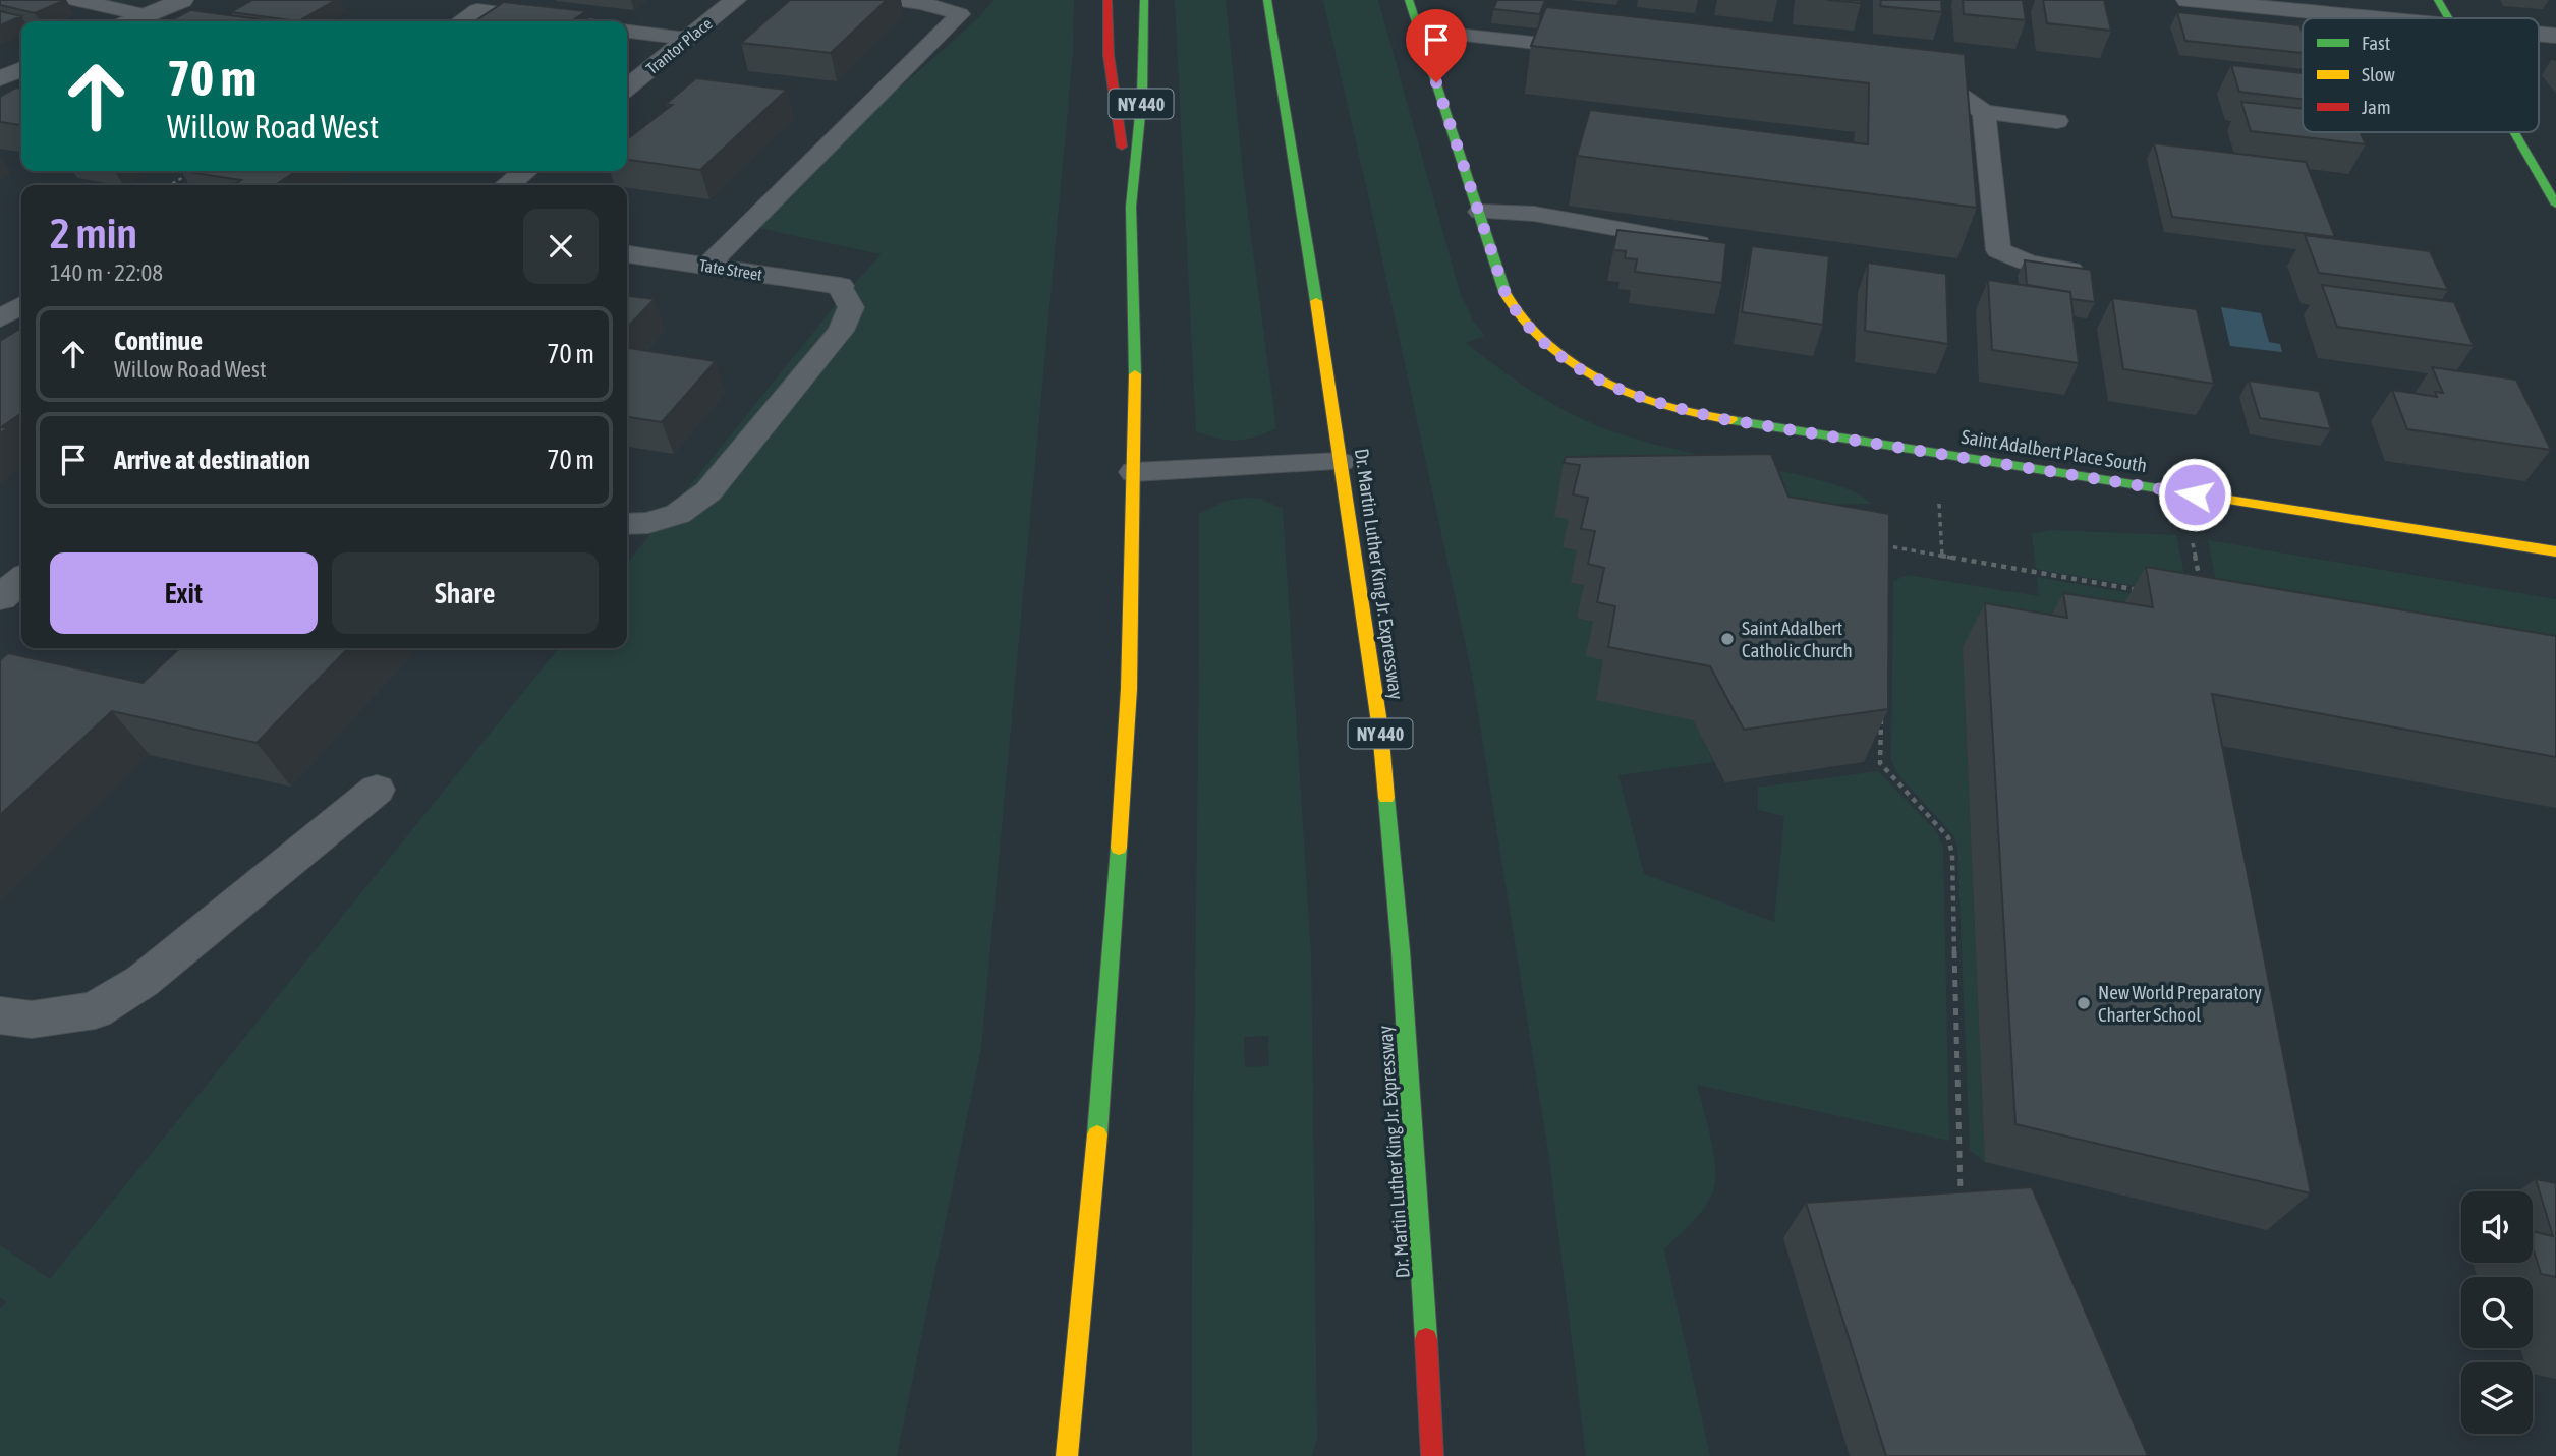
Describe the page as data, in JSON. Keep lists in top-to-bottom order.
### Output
{
  "streets": {
    "main road": ["NY 440", "Saint Adalbert Place South", "Dr. Martin Luther King Jr. Expressway"],
    "street": ["Trantor Place", "Tate Street"]
  },
  "places": ["Saint Adalbert Catholic Church", "New World Preparatory Charter School"],
  "legend": ["Fast", "Slow", "Jam"],
  "page": {
    "turn": ["70 m", "Willow Road West"],
    "heading": ["2 min", "140 m · 22:08"],
    "list": [
      {
        "name": "Continue",
        "note": "Willow Road West",
        "value": "70 m"
      },
      {
        "name": "Arrive at destination",
        "value": "70 m"
      }
    ],
    "buttons": ["Exit", "Share"]
  }
}
